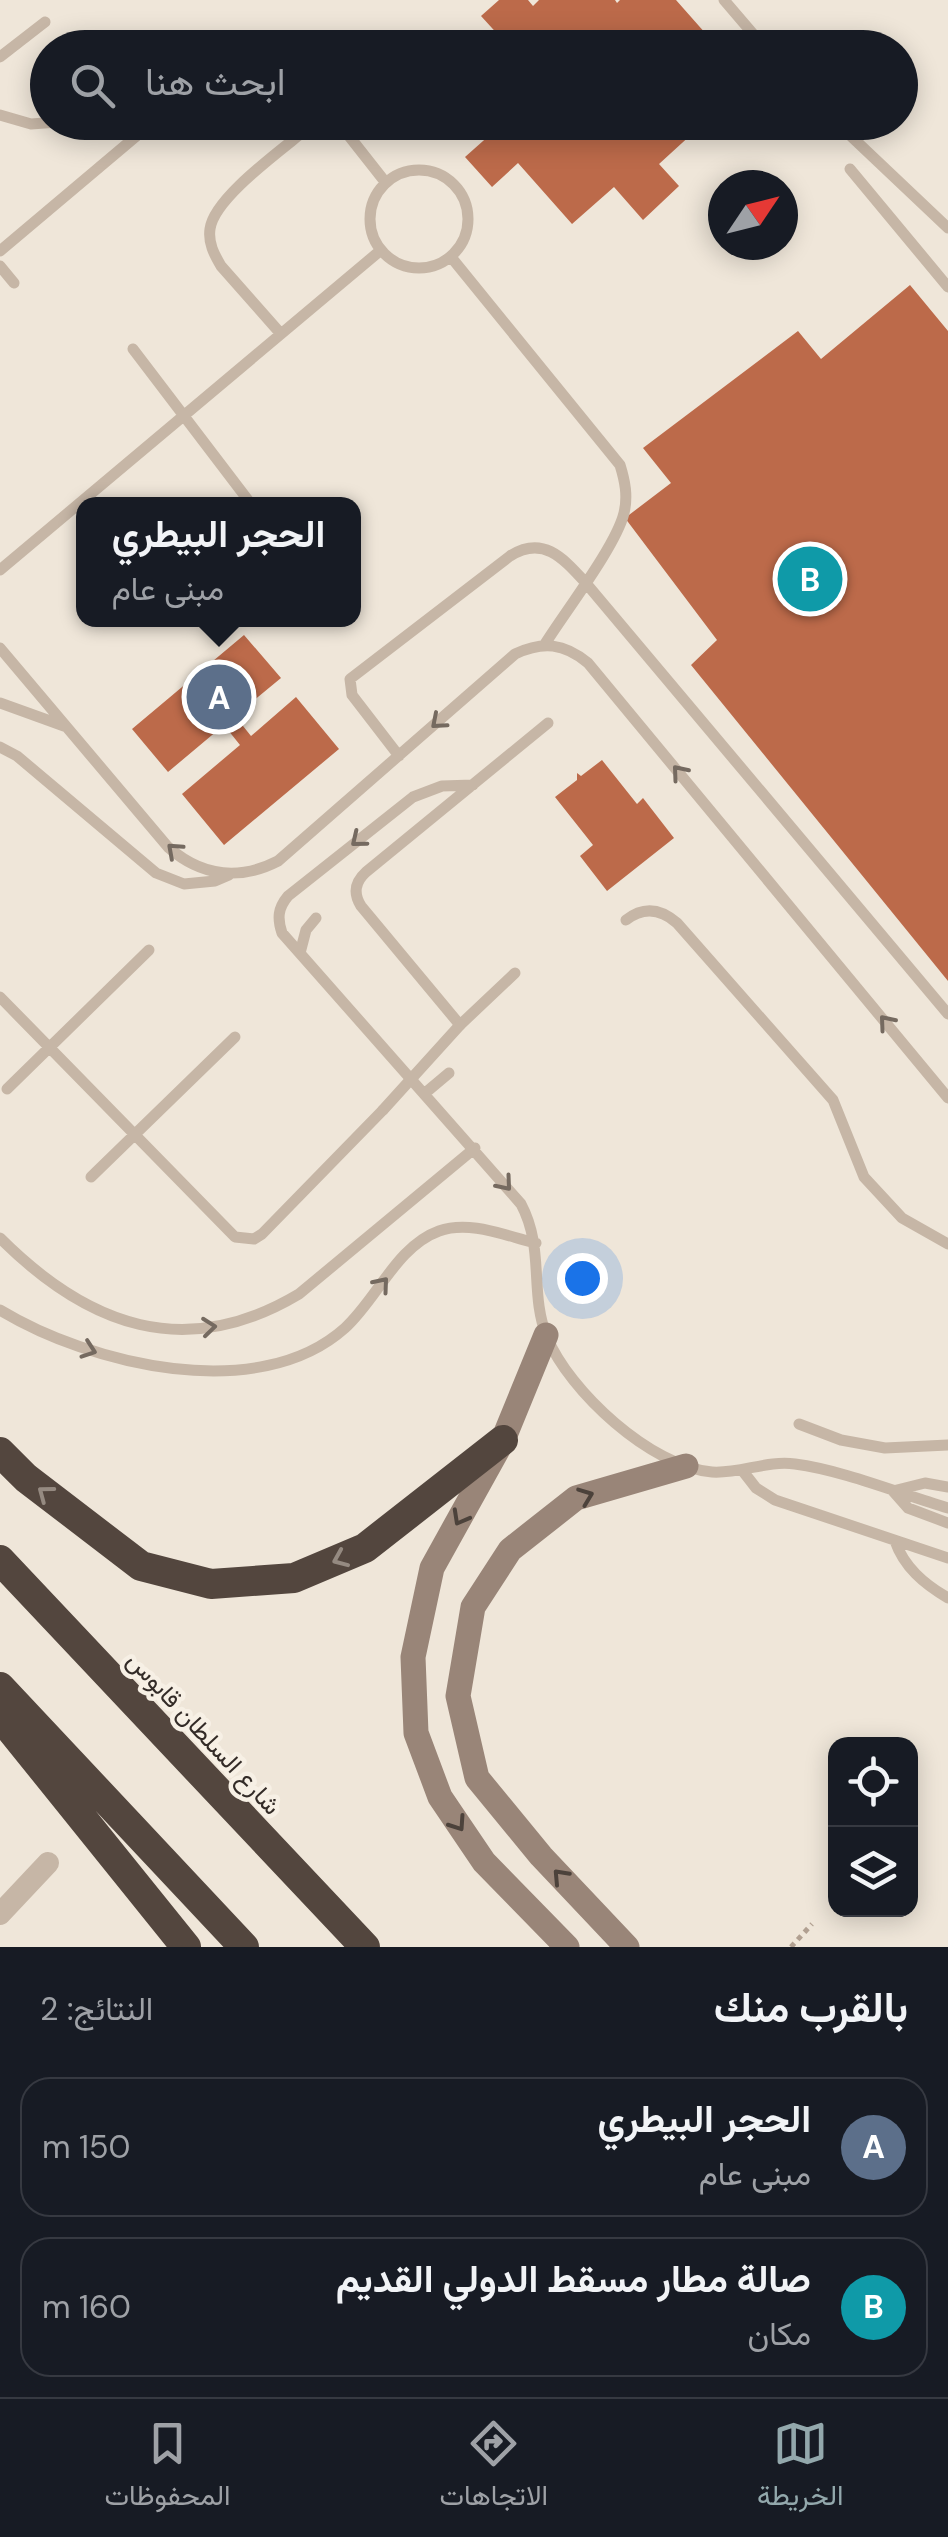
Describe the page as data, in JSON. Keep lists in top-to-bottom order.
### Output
{
  "streets": {
    "highway": ["شارع السلطان قابوس"]
  },
  "north": "top right",
  "page": {
    "search": "ابحث هنا",
    "popup": ["الحجر البيطري", "مبنى عام"],
    "pins": ["B", "A"],
    "heading": ["بالقرب منك", "النتائج: 2"],
    "list": [
      {
        "mark": "A",
        "name": "الحجر البيطري",
        "note": "مبنى عام",
        "value": "150 m"
      },
      {
        "mark": "B",
        "name": "صالة مطار مسقط الدولي القديم",
        "note": "مكان",
        "value": "160 m"
      }
    ],
    "nav": ["الخريطة", "الاتجاهات", "المحفوظات"]
  }
}
